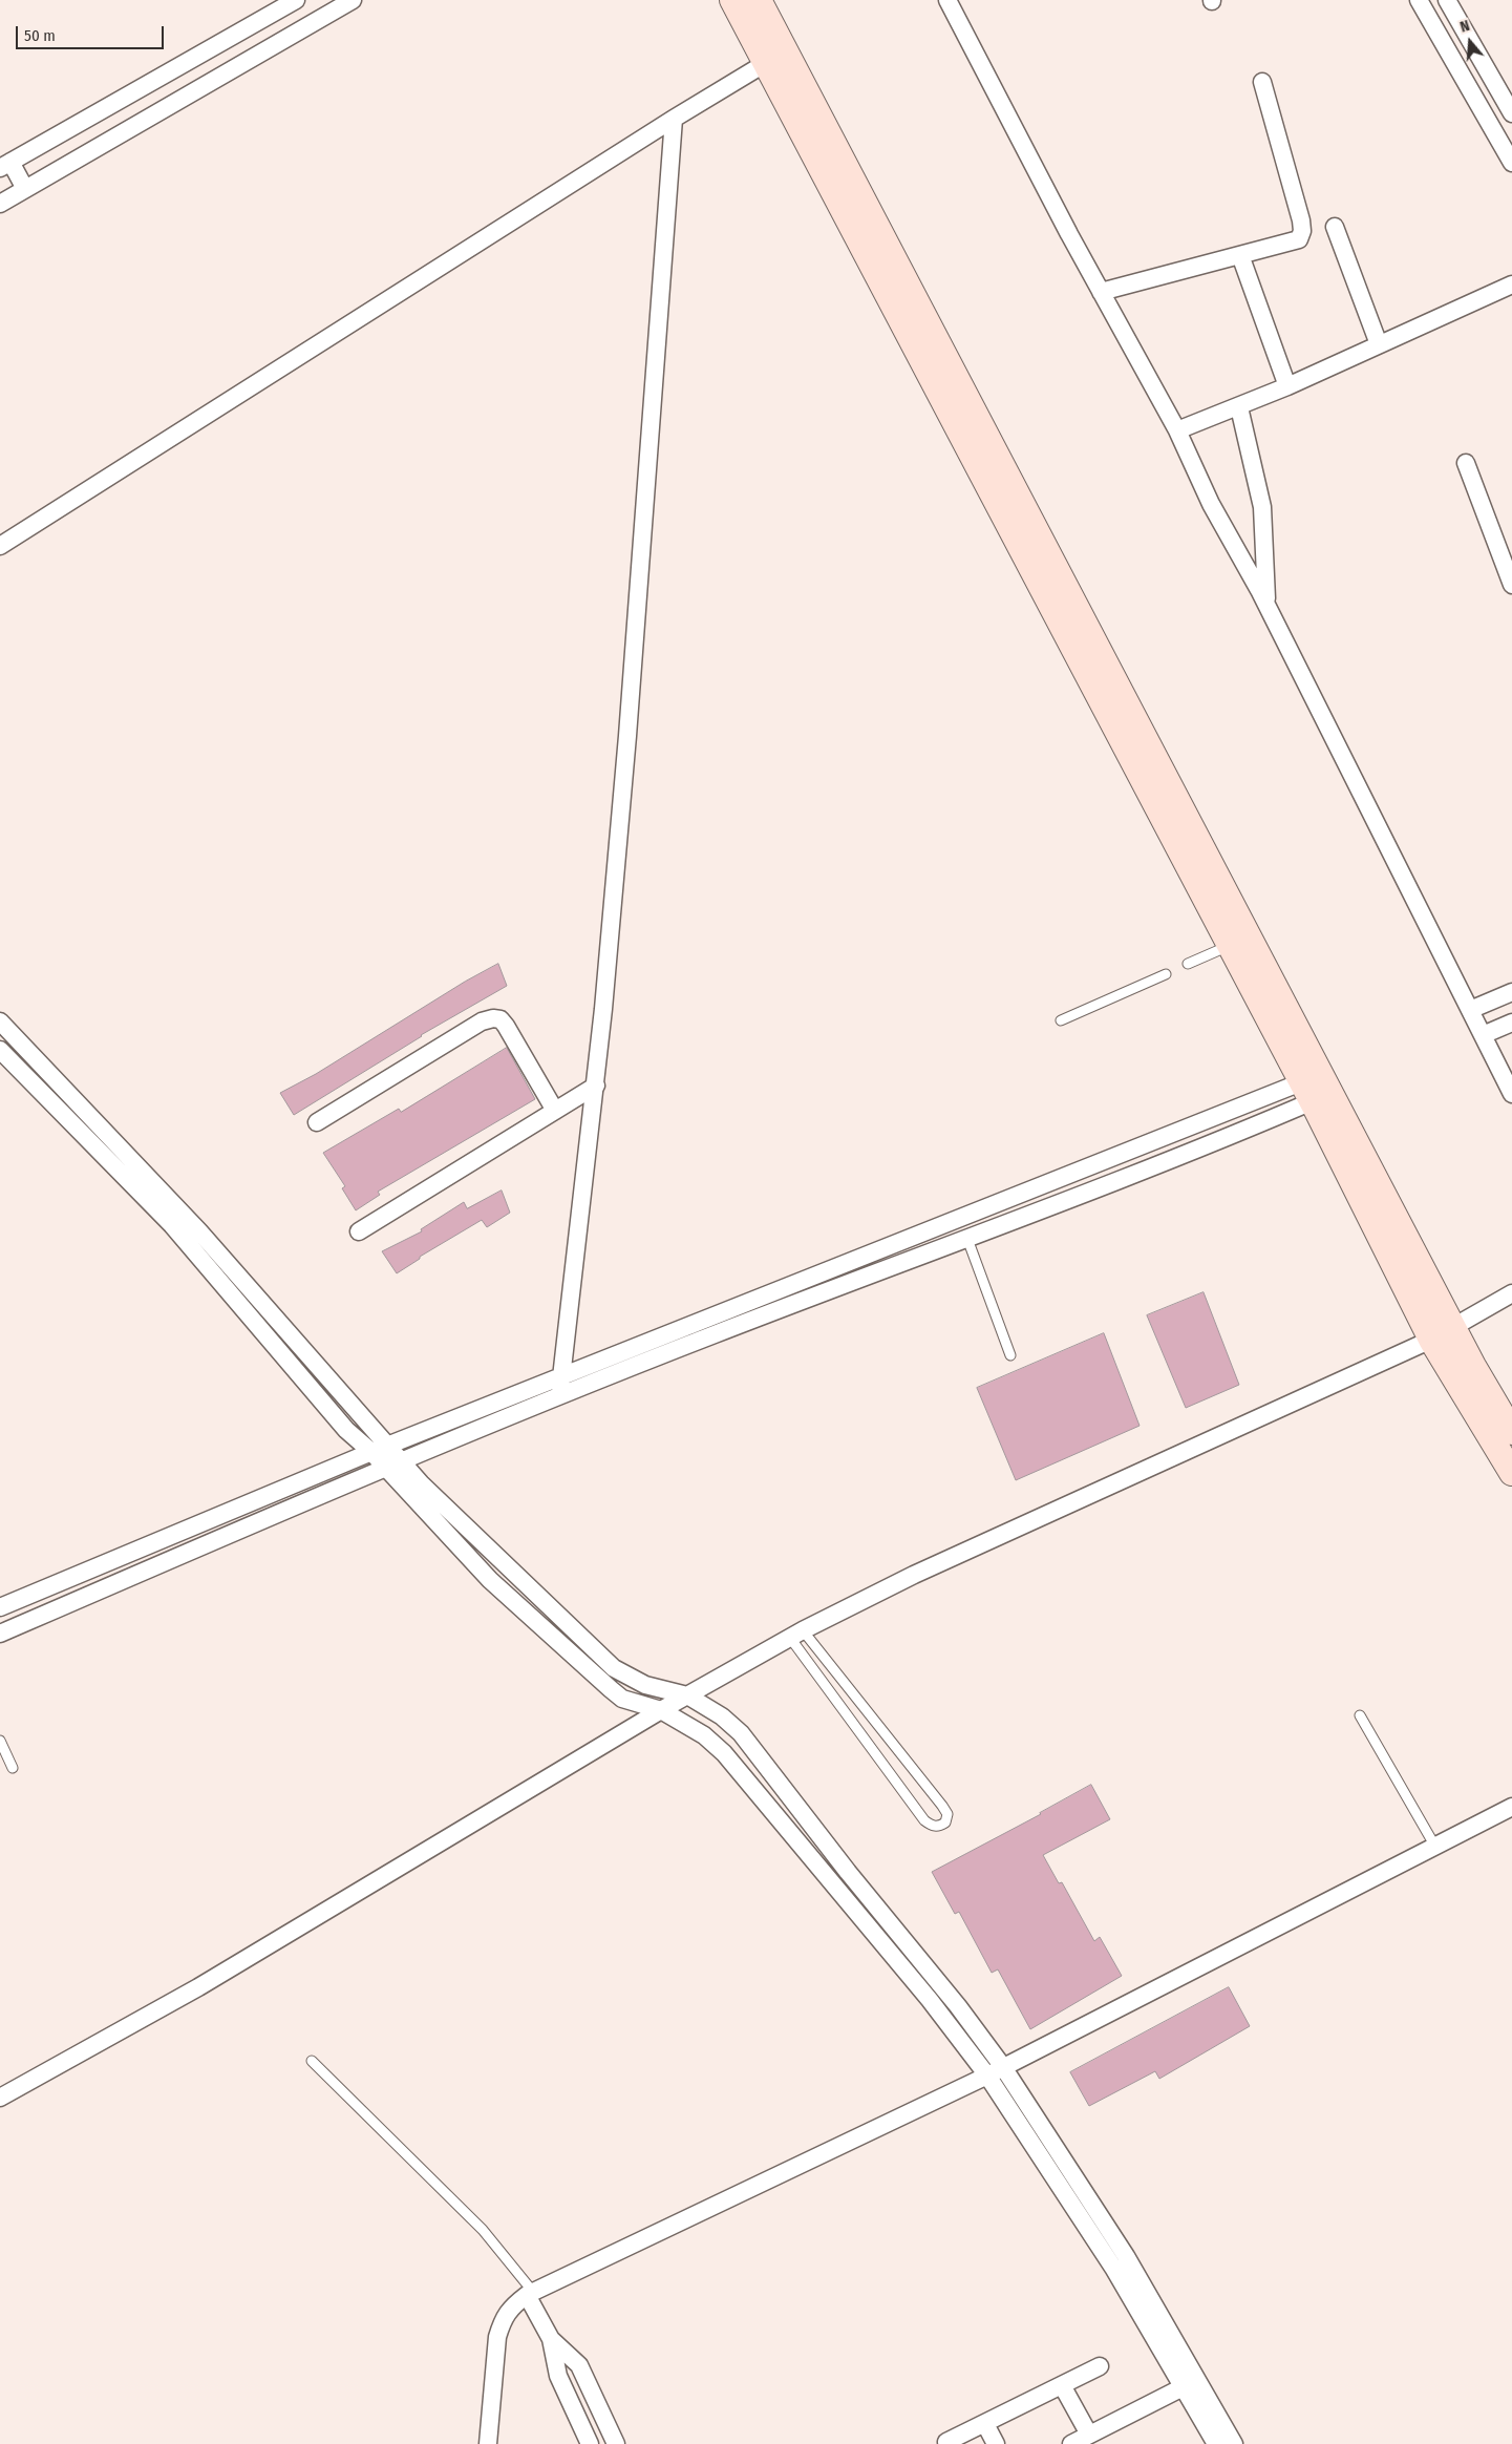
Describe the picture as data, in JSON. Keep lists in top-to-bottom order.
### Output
{
  "scale_bar": "50 m",
  "north": "top"
}
